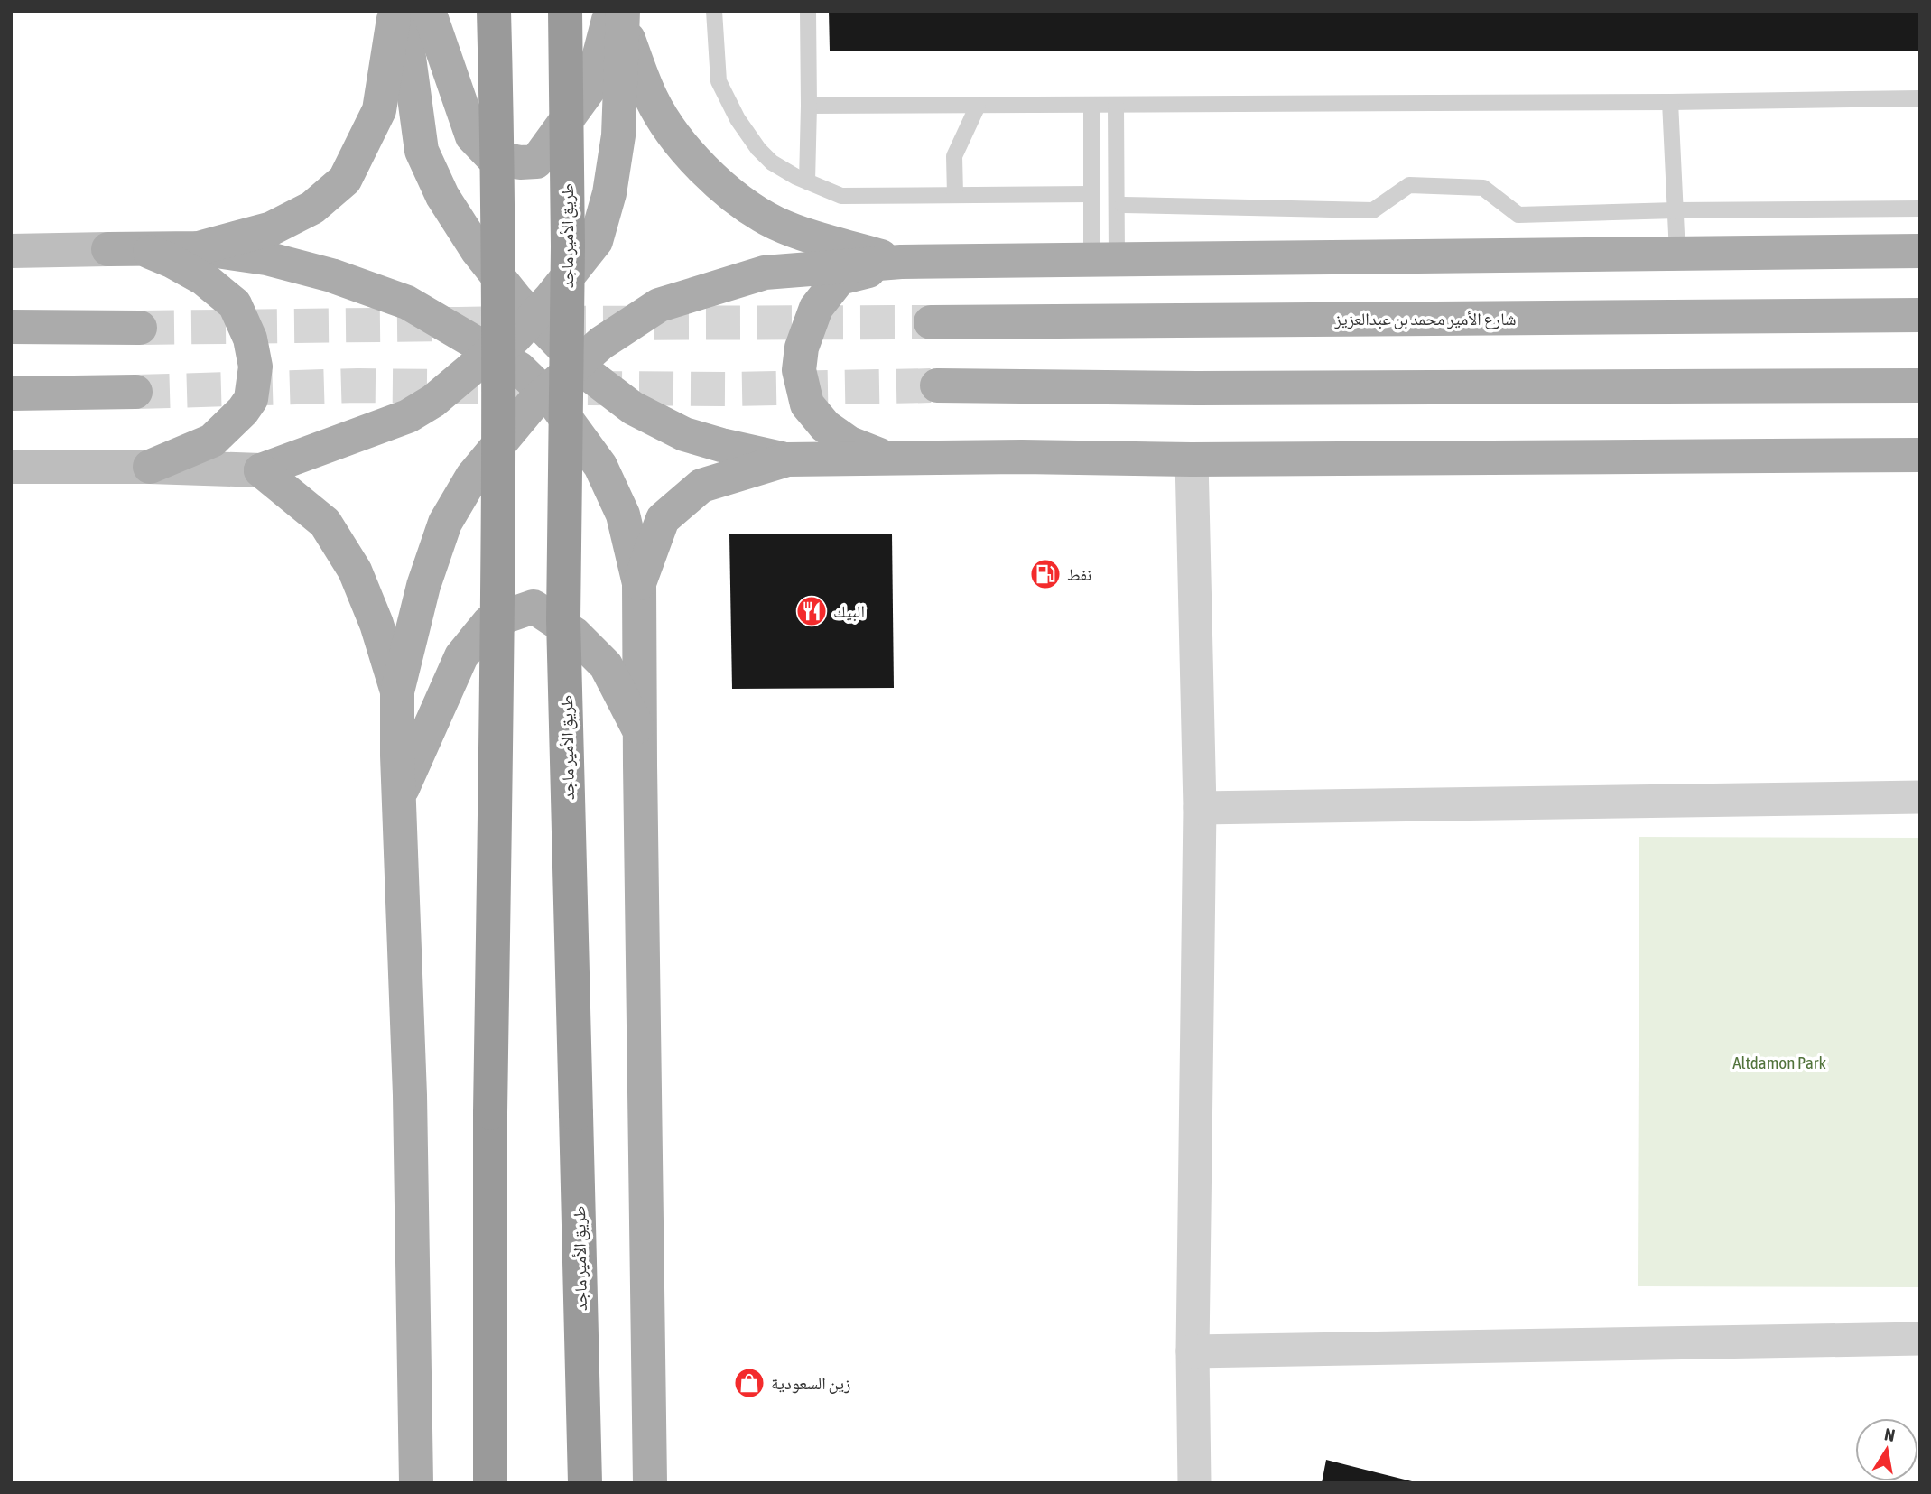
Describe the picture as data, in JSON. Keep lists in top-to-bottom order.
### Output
{
  "streets": {
    "highway": ["طريق الأمير ماجد"],
    "main road": ["شارع الأمير محمد بن عبدالعزيز"]
  },
  "parks": ["Altdamon Park"],
  "places": {
    "fuel station": ["نفط"],
    "restaurant": ["البيك"],
    "shop": ["زين السعودية"]
  },
  "north": "top"
}
